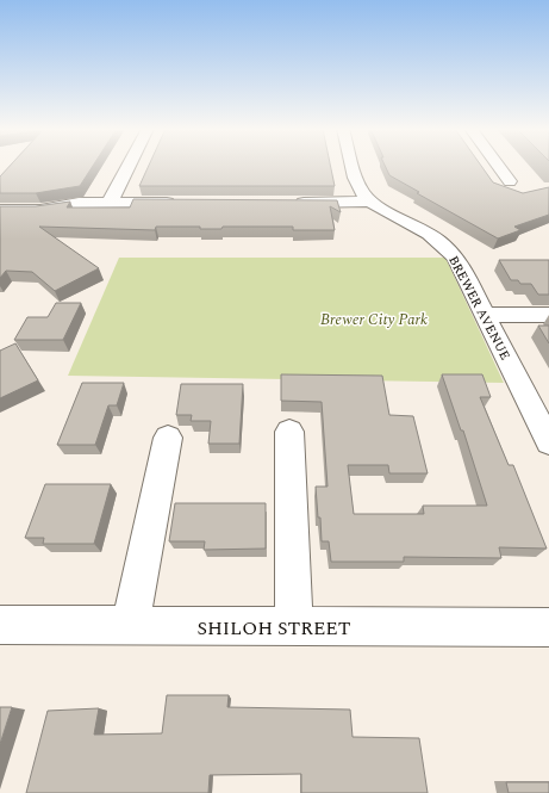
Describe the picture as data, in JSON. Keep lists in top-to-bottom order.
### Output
{
  "streets": {
    "street": ["BREWER AVENUE", "SHILOH STREET"]
  },
  "parks": ["Brewer City Park"]
}
